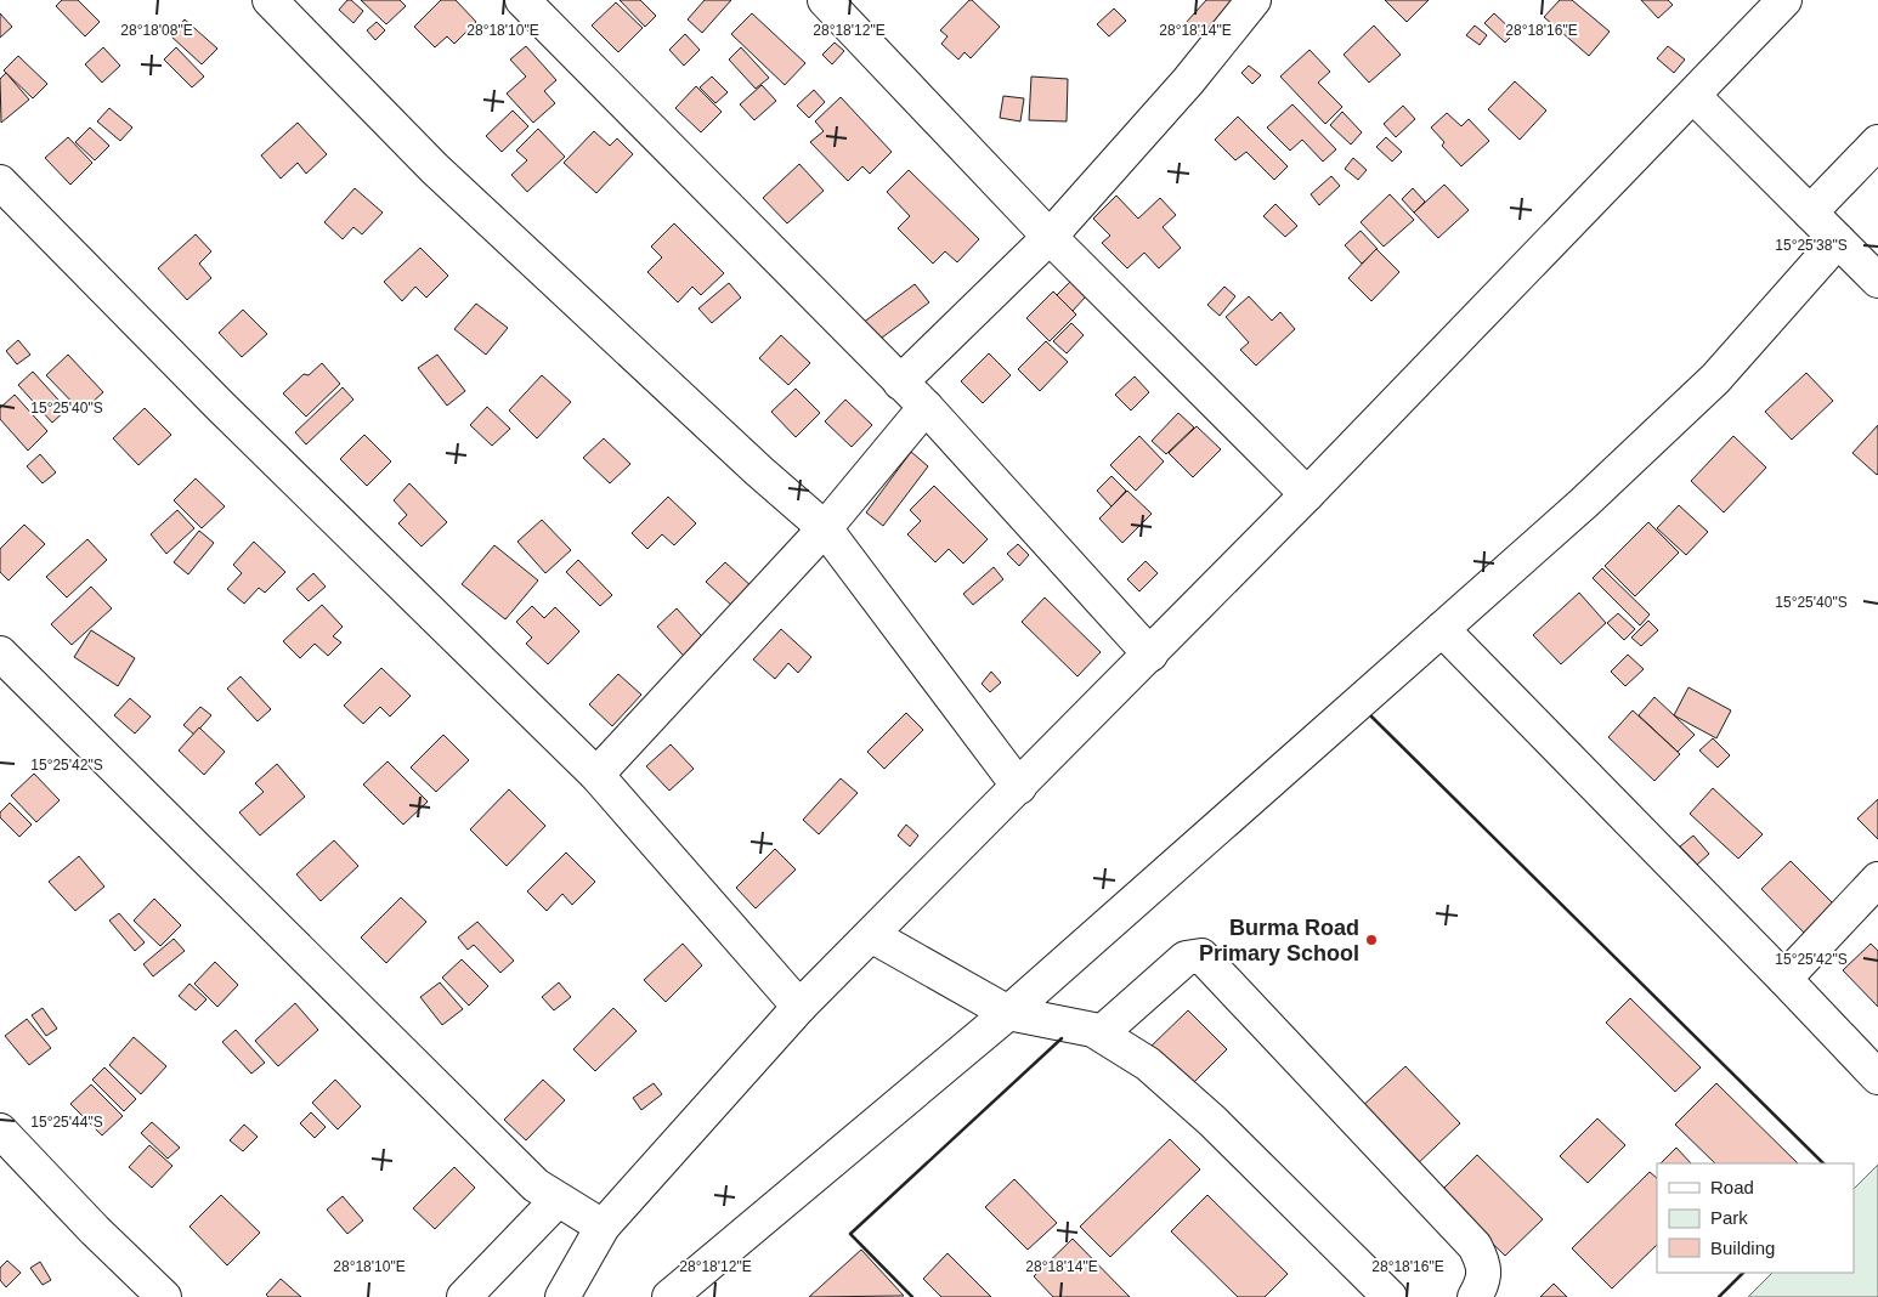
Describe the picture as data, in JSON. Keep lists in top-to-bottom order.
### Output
{
  "places": ["Burma Road Primary School"],
  "legend": ["Road", "Park", "Building"],
  "coordinates": [
    "28°18'08\"E",
    "28°18'10\"E",
    "28°18'12\"E",
    "28°18'14\"E",
    "28°18'16\"E",
    "15°25'38\"S",
    "15°25'40\"S",
    "15°25'42\"S",
    "15°25'44\"S"
  ]
}
